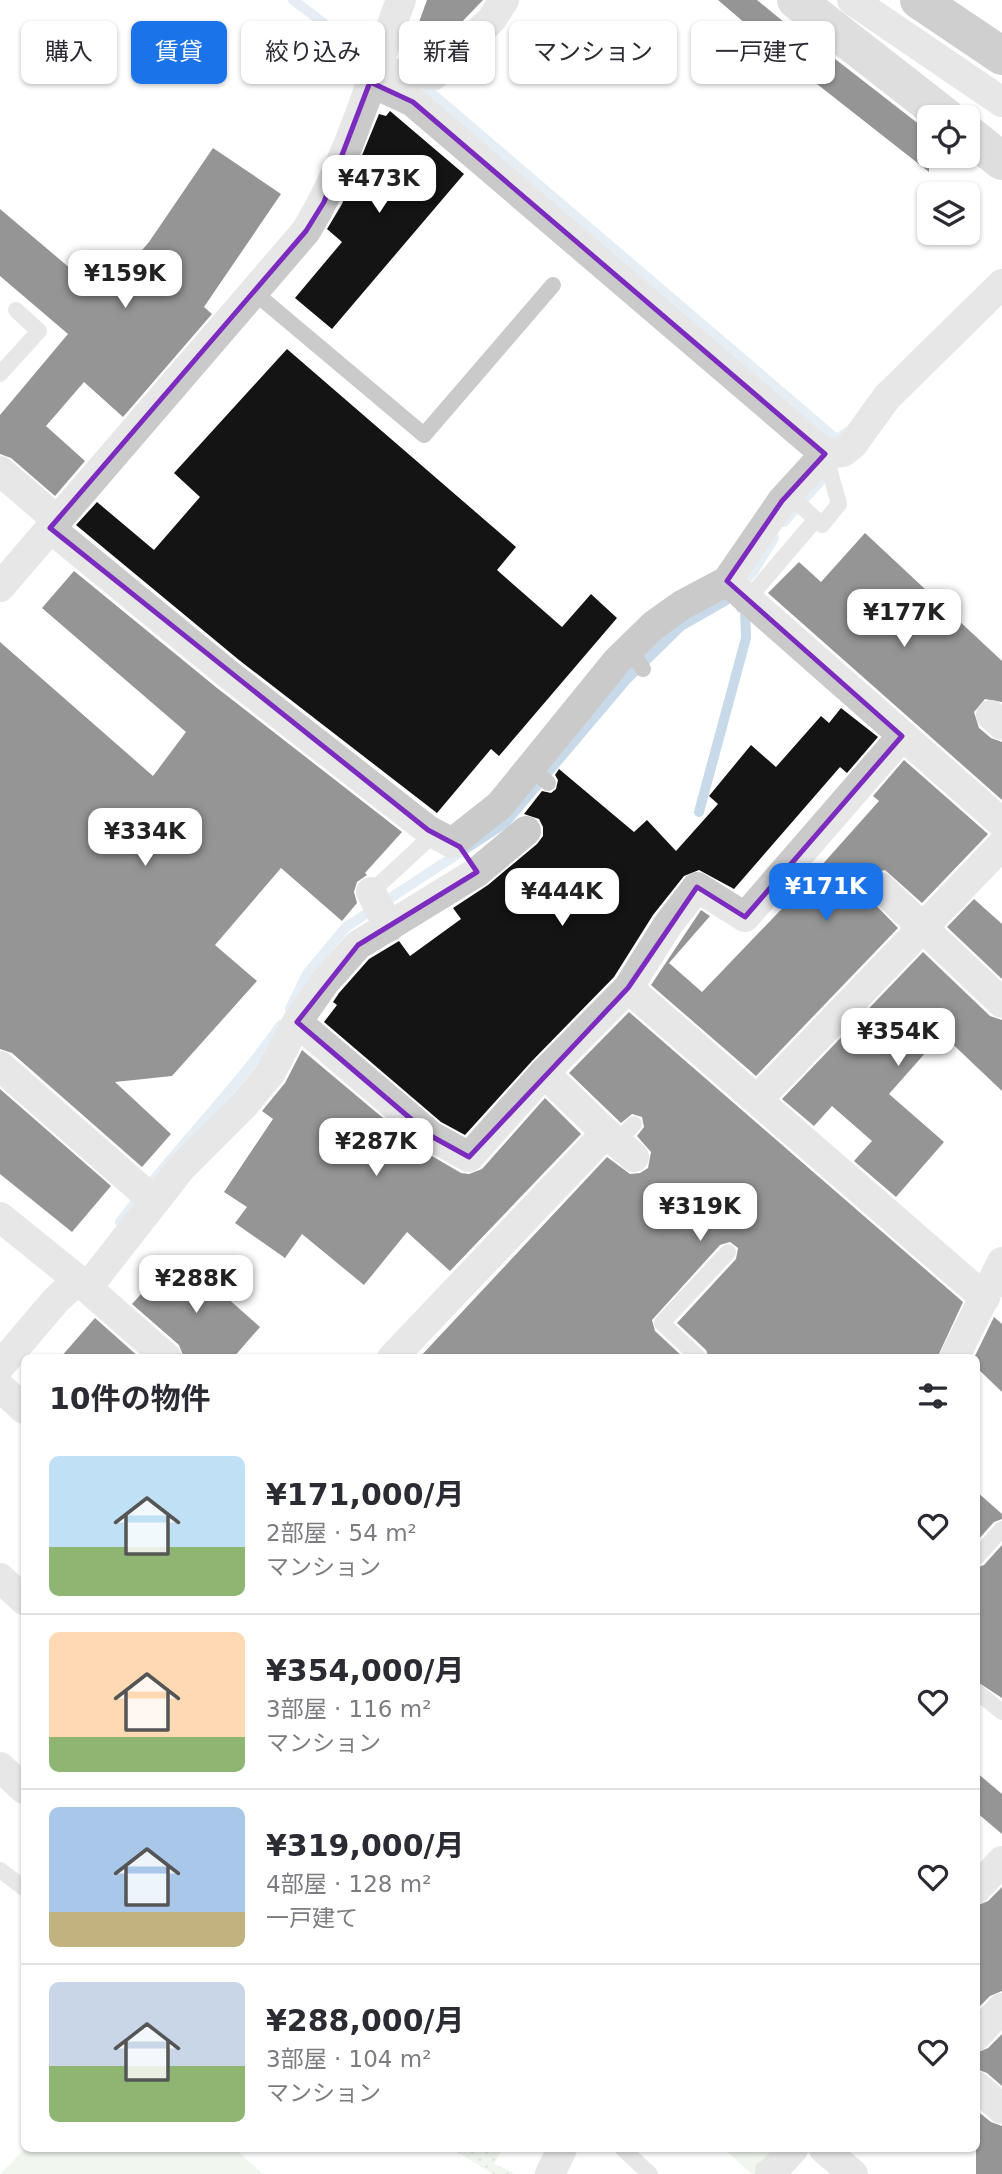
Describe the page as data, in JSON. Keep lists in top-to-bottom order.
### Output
{
  "page": {
    "chip": [
      "購入",
      "賃貸",
      "絞り込み",
      "新着",
      "マンション",
      "一戸建て"
    ],
    "price": [
      "¥473K",
      "¥159K",
      "¥177K",
      "¥334K",
      "¥171K",
      "¥444K",
      "¥354K",
      "¥287K",
      "¥319K",
      "¥288K"
    ],
    "heading": "10件の物件",
    "list": [
      {
        "name": "¥171,000/月",
        "note": "2部屋 · 54 m² · マンション"
      },
      {
        "name": "¥354,000/月",
        "note": "3部屋 · 116 m² · マンション"
      },
      {
        "name": "¥319,000/月",
        "note": "4部屋 · 128 m² · 一戸建て"
      },
      {
        "name": "¥288,000/月",
        "note": "3部屋 · 104 m² · マンション"
      }
    ]
  }
}
